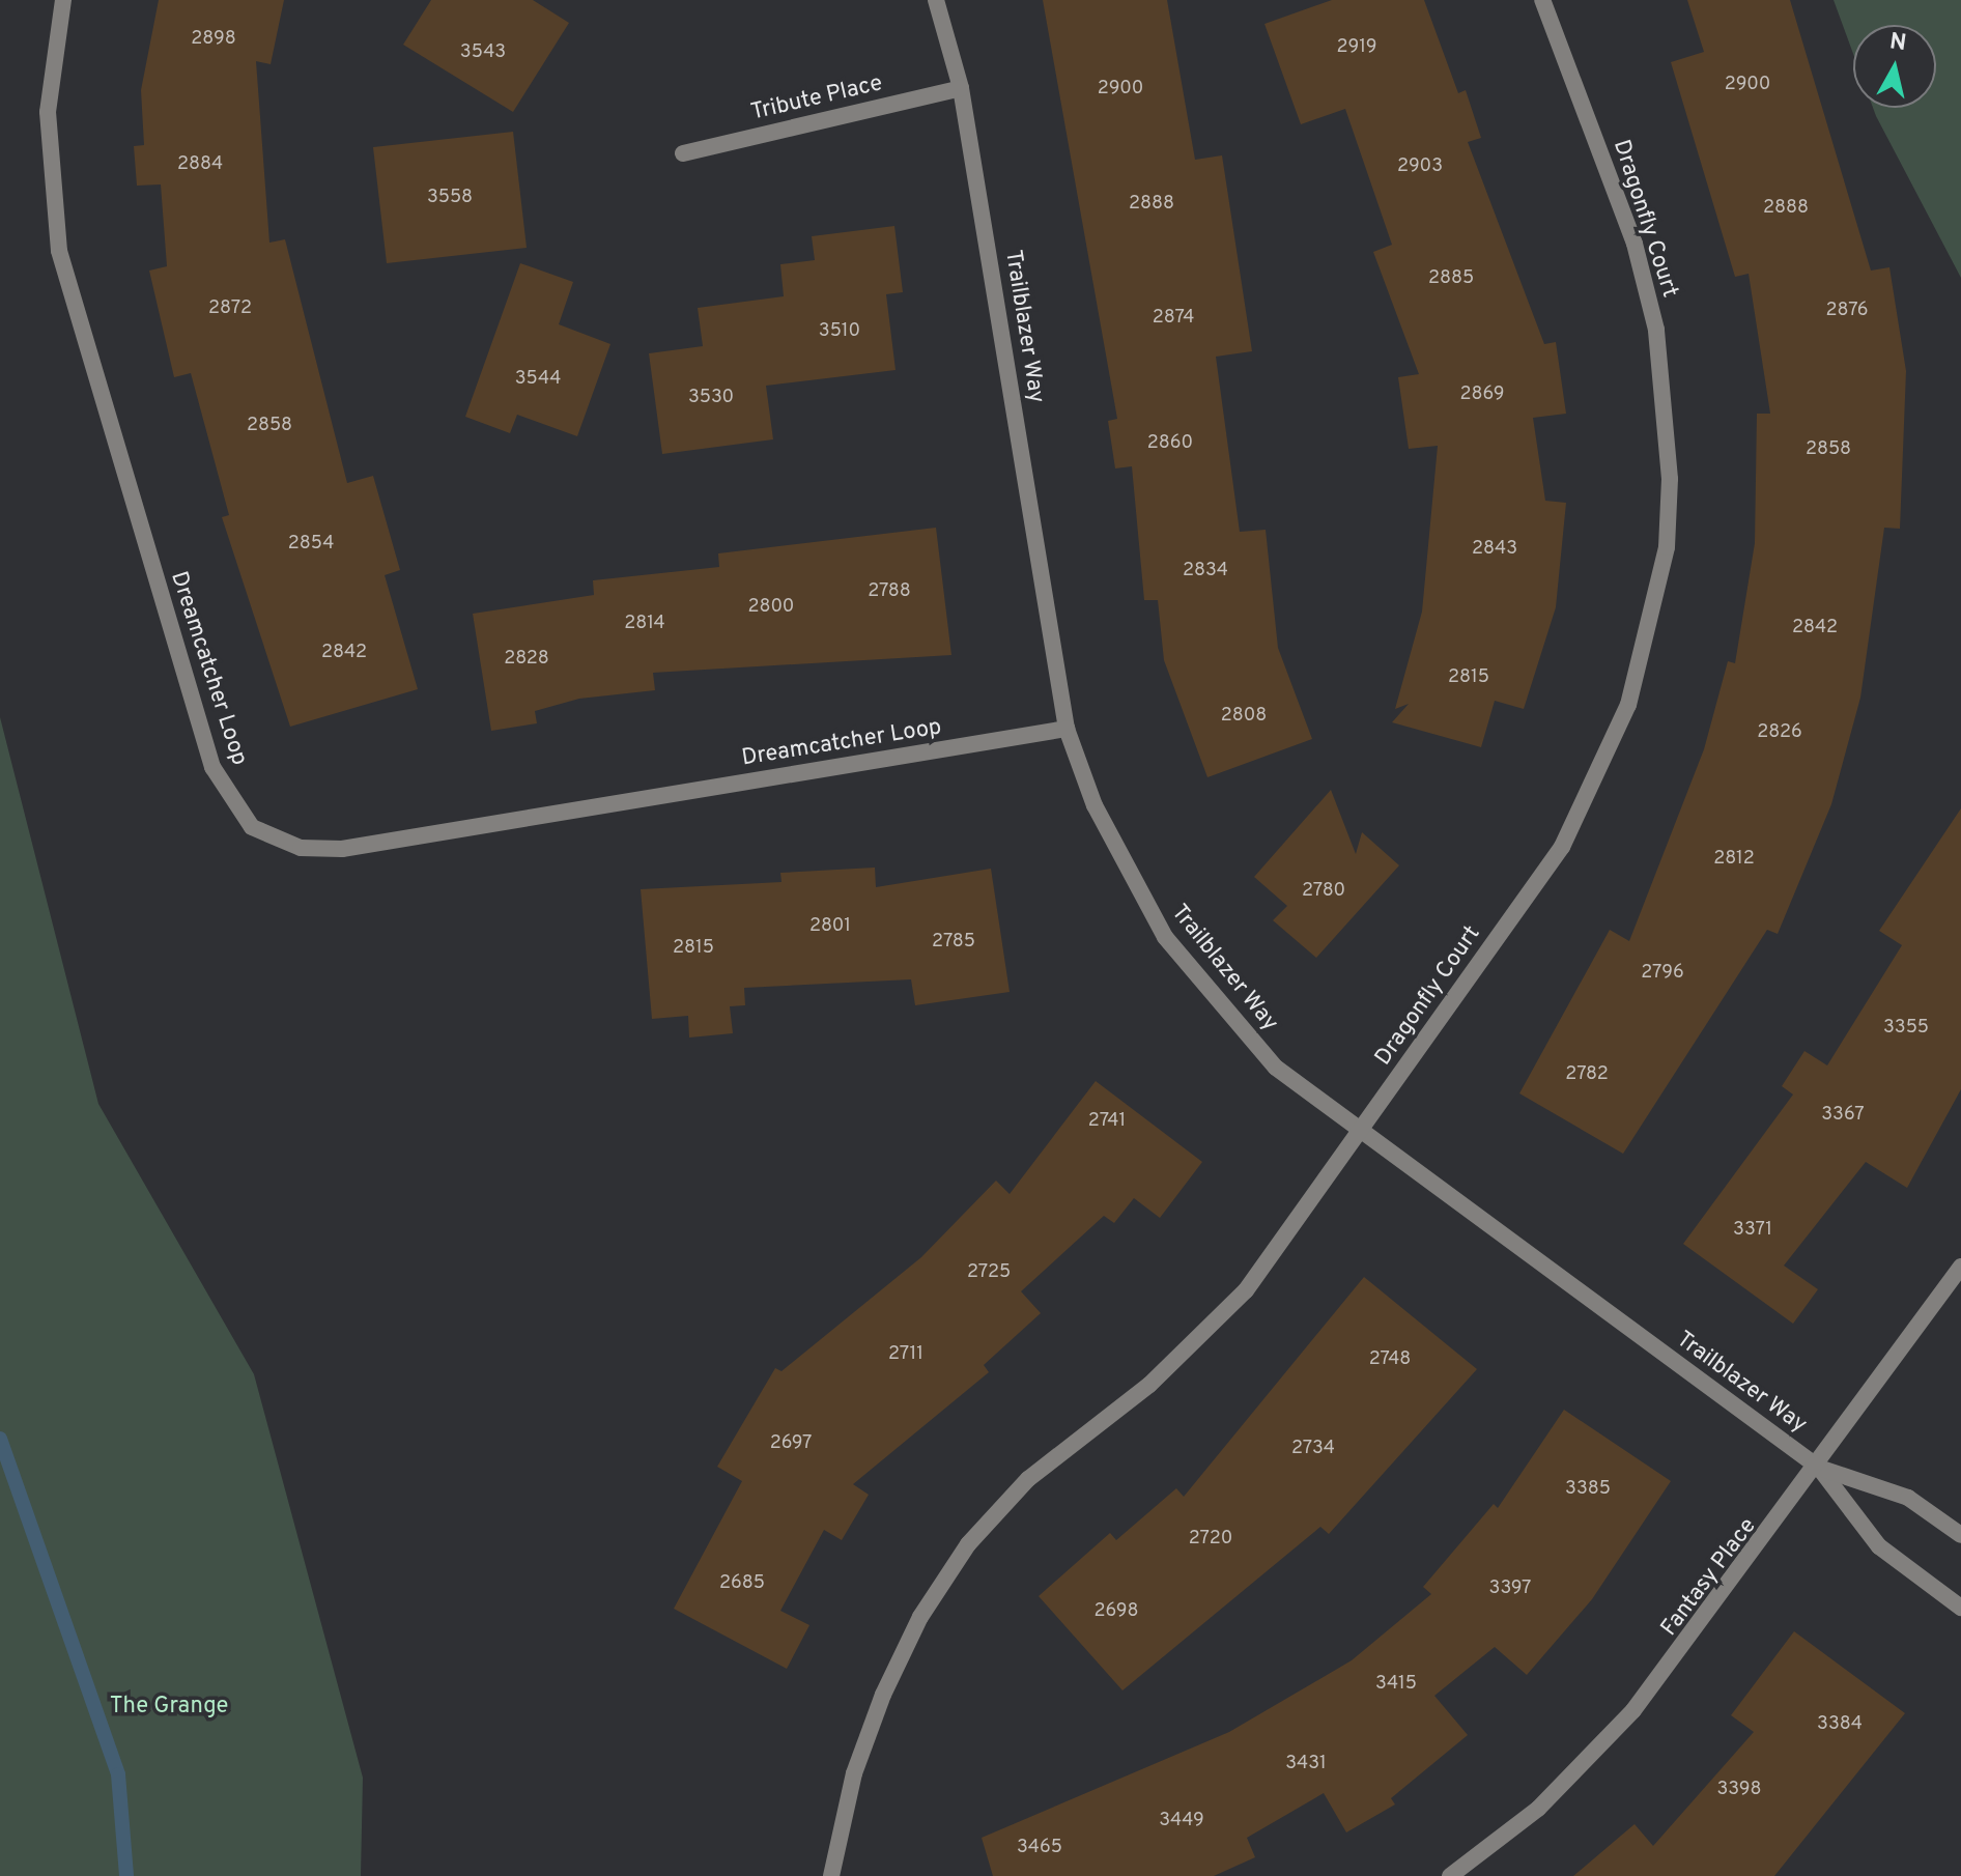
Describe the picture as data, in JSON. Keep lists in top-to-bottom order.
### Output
{
  "streets": {
    "street": [
      "Tribute Place",
      "Dragonfly Court",
      "Trailblazer Way",
      "Dreamcatcher Loop",
      "Fantasy Place"
    ]
  },
  "crossings": [
    ["Tribute Place", "Trailblazer Way"],
    ["Dragonfly Court", "Trailblazer Way"],
    ["Trailblazer Way", "Dreamcatcher Loop"],
    ["Trailblazer Way", "Fantasy Place"]
  ],
  "parks": ["The Grange"],
  "house_numbers": [
    "2898",
    "2919",
    "3543",
    "2900",
    "2900",
    "2884",
    "2903",
    "3558",
    "2888",
    "2888",
    "2885",
    "2872",
    "2876",
    "2874",
    "3510",
    "3544",
    "2869",
    "3530",
    "2858",
    "2860",
    "2858",
    "2854",
    "2843",
    "2834",
    "2788",
    "2800",
    "2814",
    "2842",
    "2842",
    "2828",
    "2815",
    "2808",
    "2826",
    "2812",
    "2780",
    "2801",
    "2785",
    "2815",
    "2796",
    "3355",
    "2782",
    "3367",
    "2741",
    "3371",
    "2725",
    "2711",
    "2748",
    "2697",
    "2734",
    "3385",
    "2720",
    "2685",
    "3397",
    "2698",
    "3415",
    "3384",
    "3431",
    "3398",
    "3449",
    "3465"
  ],
  "north": "top"
}
